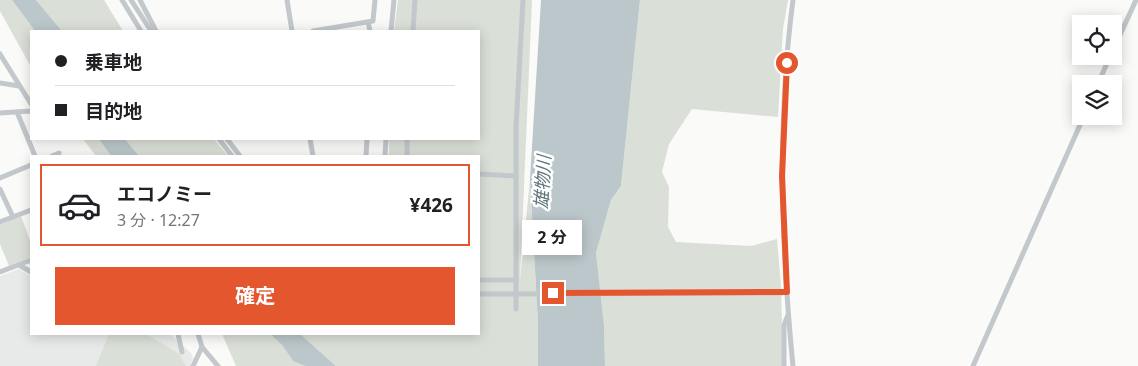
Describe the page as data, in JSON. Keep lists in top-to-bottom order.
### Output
{
  "water": ["雄物川"],
  "page": {
    "banner": ["乗車地", "目的地"],
    "list": [
      {
        "name": "エコノミー",
        "note": "3 分 · 12:27",
        "value": "¥426"
      }
    ],
    "bubble": "2 分",
    "buttons": "確定"
  }
}
